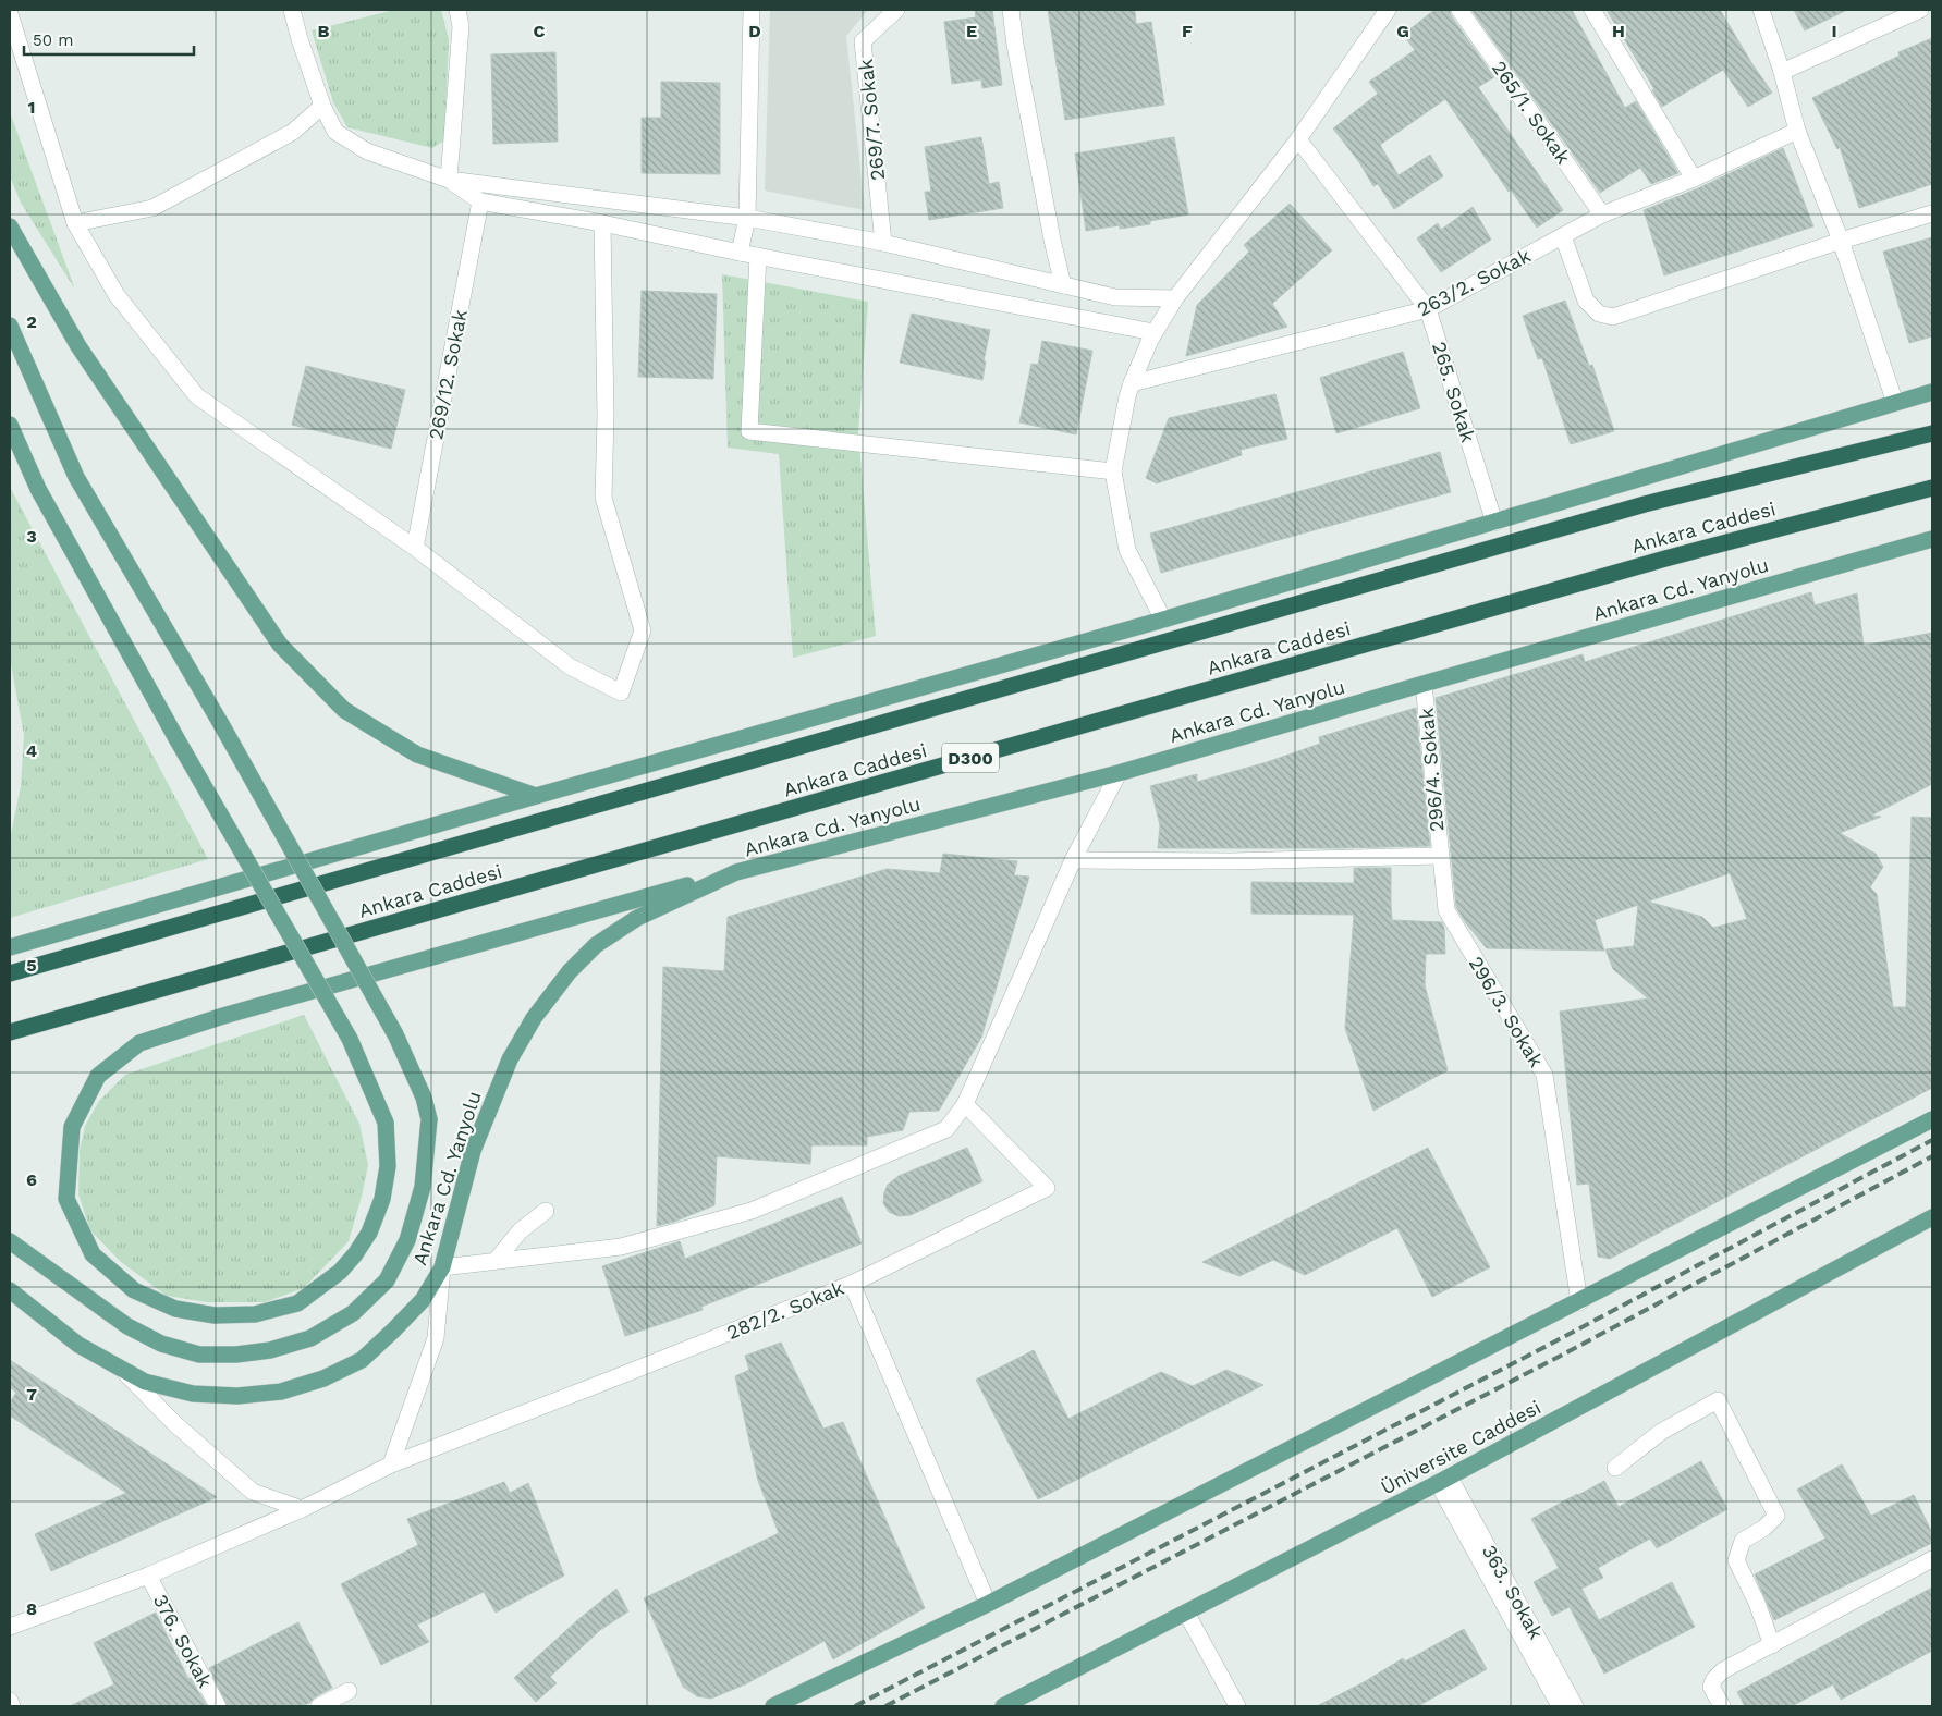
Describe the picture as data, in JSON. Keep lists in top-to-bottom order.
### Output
{
  "streets": {
    "highway": ["Ankara Caddesi", "D300"],
    "main road": ["Ankara Cd. Yanyolu", "Üniversite Caddesi"],
    "street": [
      "265/1. Sokak",
      "269/7. Sokak",
      "263/2. Sokak",
      "269/12. Sokak",
      "265. Sokak",
      "296/4. Sokak",
      "296/3. Sokak",
      "282/2. Sokak",
      "363. Sokak",
      "376. Sokak"
    ]
  },
  "crossings": [
    ["265/1. Sokak", "263/2. Sokak"],
    ["263/2. Sokak", "265. Sokak"],
    ["Ankara Cd. Yanyolu", "296/4. Sokak"],
    ["296/4. Sokak", "296/3. Sokak"],
    ["282/2. Sokak", "376. Sokak"],
    ["Üniversite Caddesi", "363. Sokak"]
  ],
  "scale_bar": "50 m",
  "grid": {
    "columns": [
      "B",
      "C",
      "D",
      "E",
      "F",
      "G",
      "H",
      "I"
    ],
    "rows": [
      "1",
      "2",
      "3",
      "4",
      "5",
      "6",
      "7",
      "8"
    ]
  }
}
